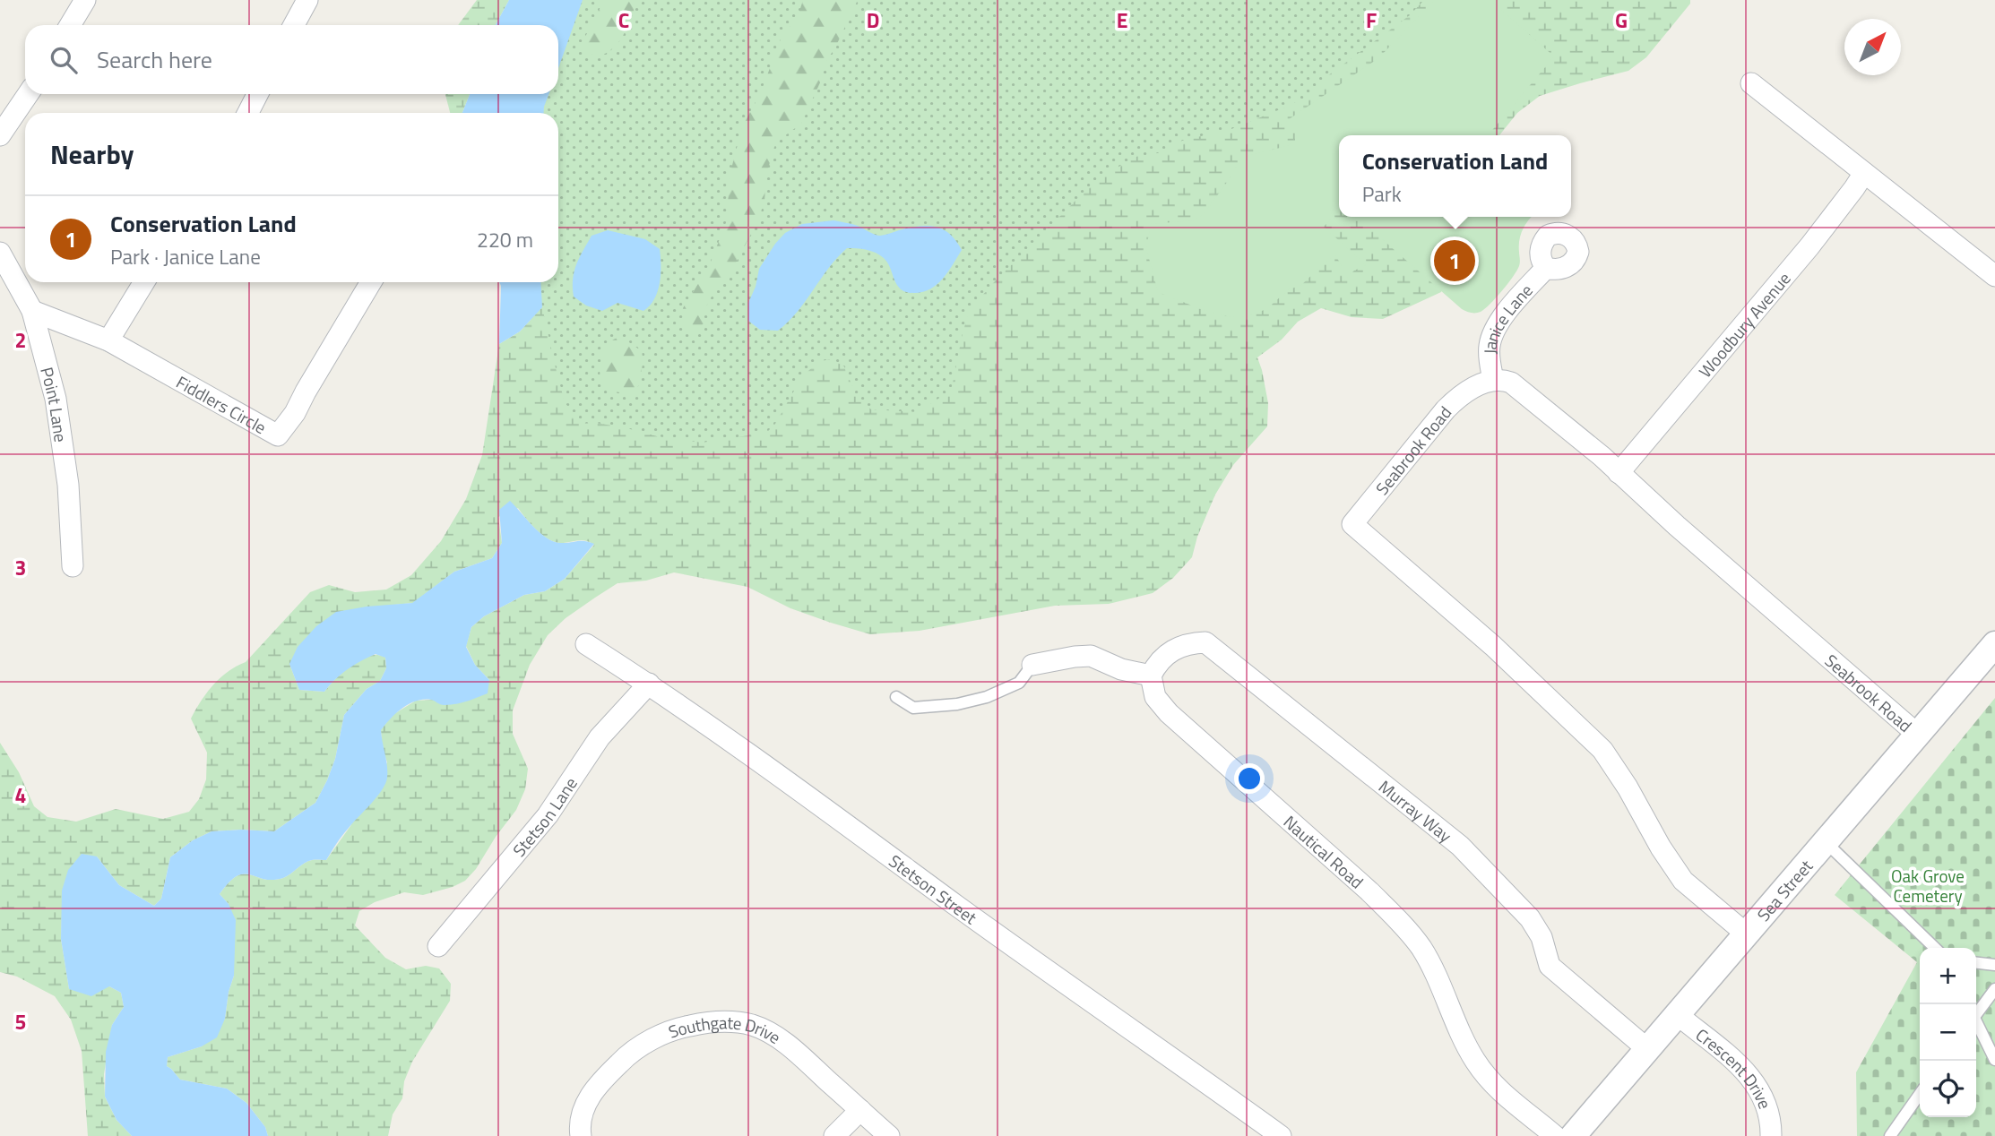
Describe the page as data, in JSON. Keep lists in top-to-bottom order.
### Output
{
  "streets": {
    "street": [
      "Janice Lane",
      "Woodbury Avenue",
      "Fiddlers Circle",
      "Point Lane",
      "Seabrook Road",
      "Murray Way",
      "Stetson Lane",
      "Nautical Road",
      "Stetson Street",
      "Sea Street",
      "Southgate Drive",
      "Crescent Drive"
    ]
  },
  "crossings": [
    ["Janice Lane", "Seabrook Road"],
    ["Woodbury Avenue", "Seabrook Road"],
    ["Fiddlers Circle", "Point Lane"],
    ["Seabrook Road", "Sea Street"],
    ["Murray Way", "Nautical Road"],
    ["Murray Way", "Sea Street"],
    ["Stetson Lane", "Stetson Street"],
    ["Nautical Road", "Sea Street"],
    ["Sea Street", "Crescent Drive"]
  ],
  "parks": ["Oak Grove Cemetery"],
  "north": "top right",
  "page": {
    "search": "Search here",
    "heading": "Nearby",
    "popup": ["Conservation Land", "Park"],
    "list": [
      {
        "mark": "1",
        "name": "Conservation Land",
        "note": "Park · Janice Lane",
        "value": "220 m"
      }
    ],
    "pins": "1",
    "map_buttons": ["+", "−"]
  },
  "grid": {
    "columns": [
      "C",
      "D",
      "E",
      "F",
      "G"
    ],
    "rows": [
      "2",
      "3",
      "4",
      "5"
    ]
  }
}
